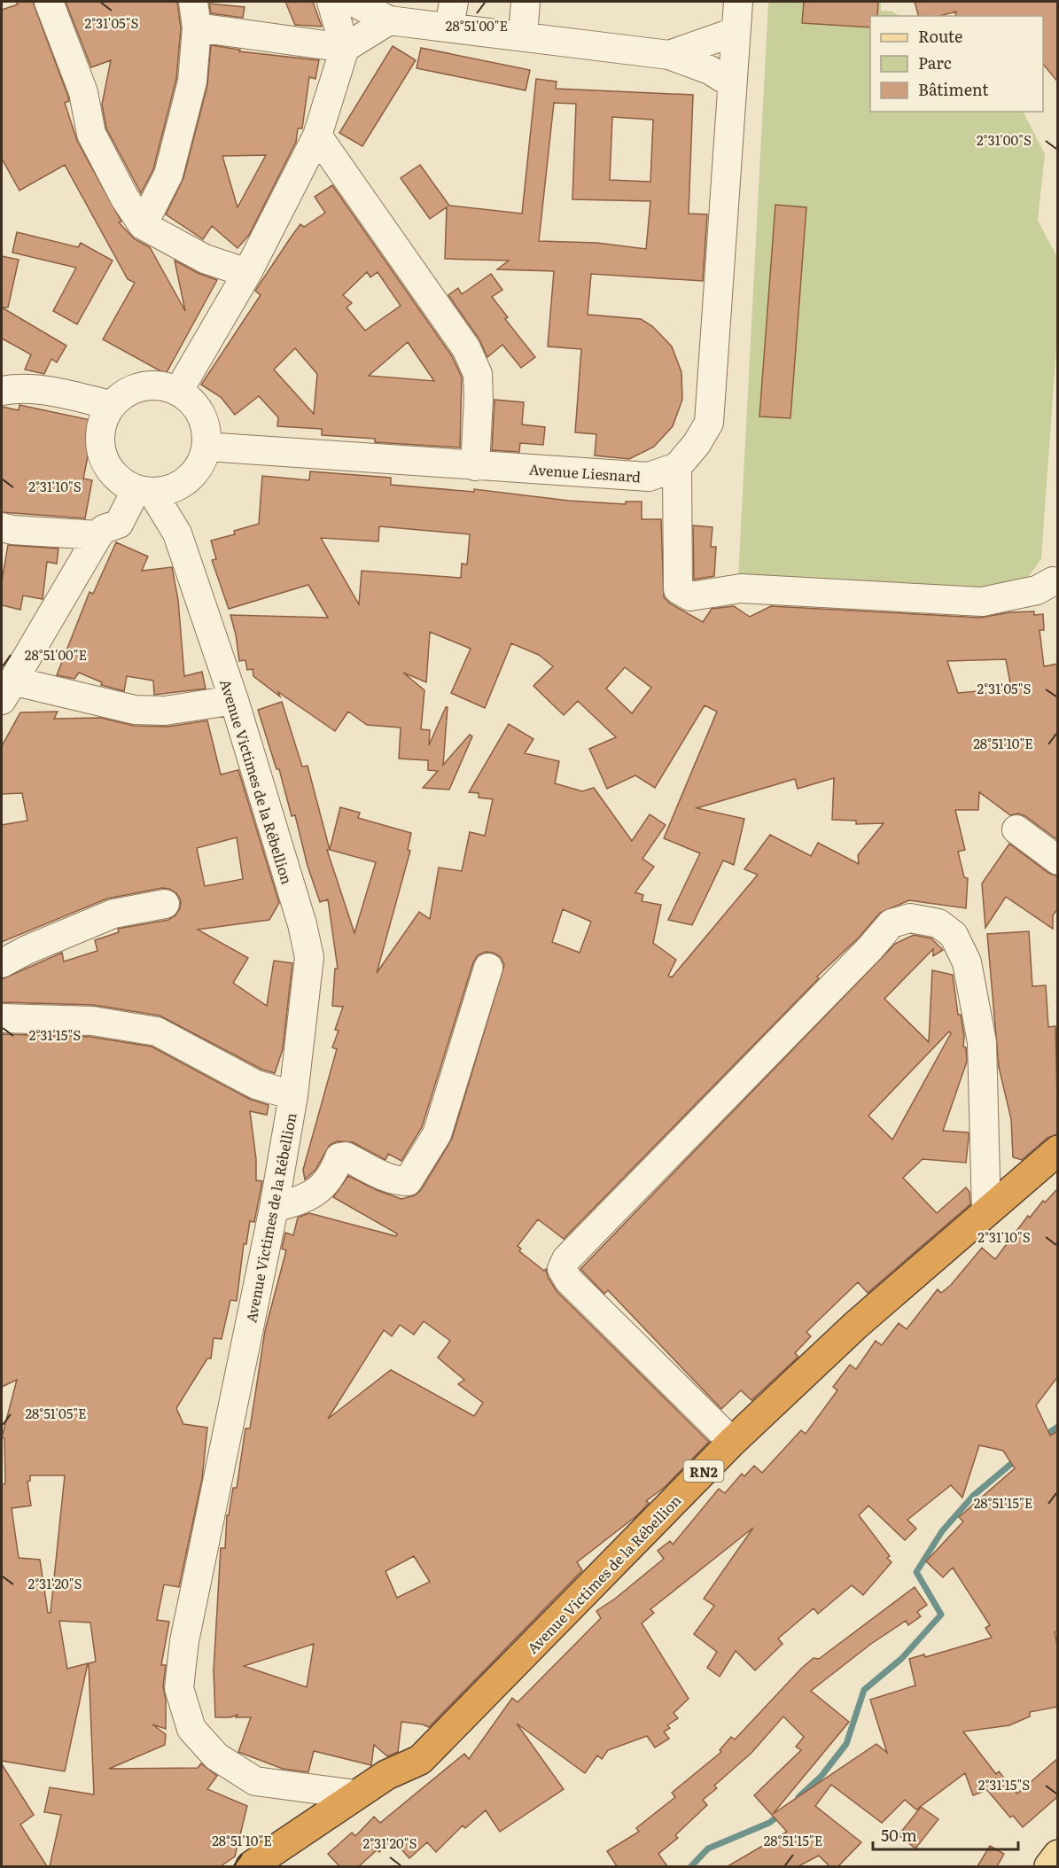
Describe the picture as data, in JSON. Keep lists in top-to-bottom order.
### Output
{
  "streets": {
    "highway": ["Avenue Victimes de la Rébellion", "RN2"],
    "street": ["Avenue Liesnard"]
  },
  "crossings": [
    ["Avenue Liesnard", "Avenue Victimes de la Rébellion"]
  ],
  "legend": ["Route", "Parc", "Bâtiment"],
  "scale_bar": "50 m",
  "coordinates": [
    "2°31'05\"S",
    "28°51'00\"E",
    "2°31'00\"S",
    "2°31'10\"S",
    "28°51'10\"E",
    "2°31'15\"S",
    "28°51'05\"E",
    "28°51'15\"E",
    "2°31'20\"S"
  ]
}
